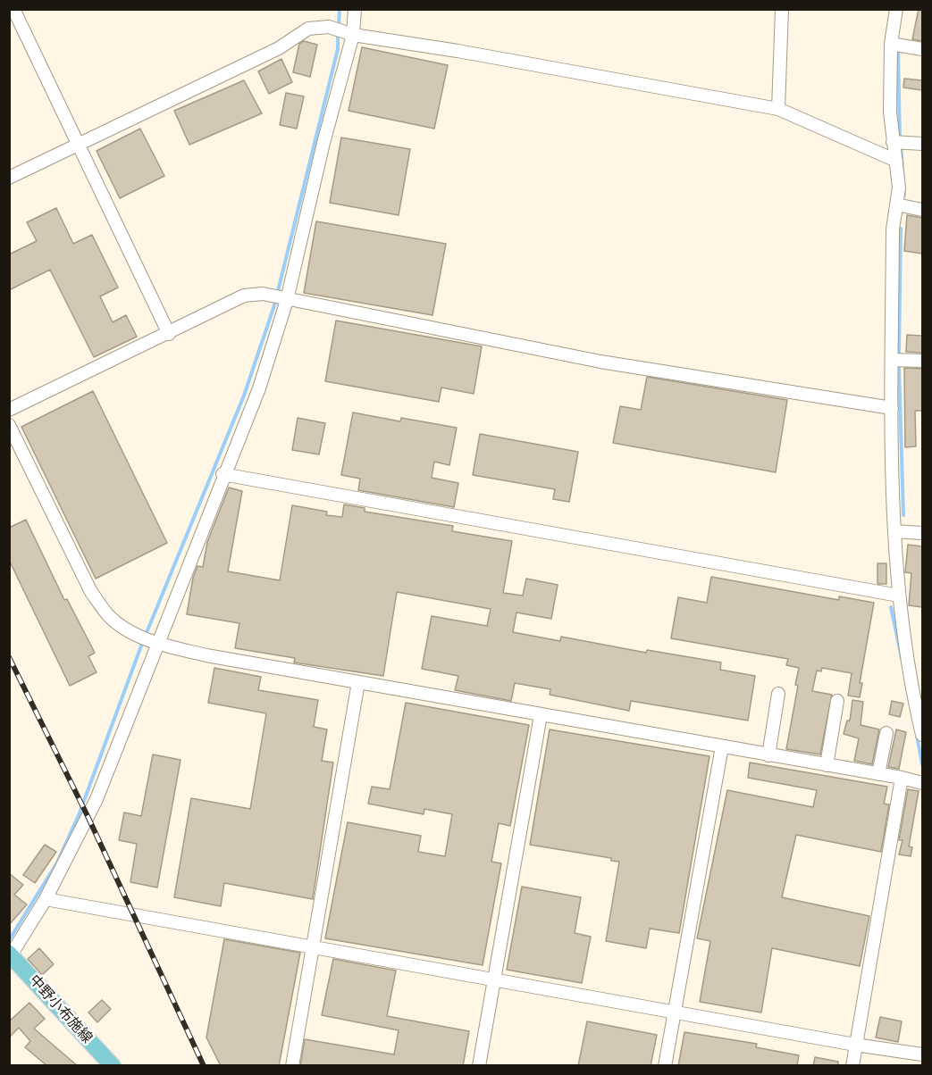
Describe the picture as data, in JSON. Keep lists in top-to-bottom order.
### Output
{
  "streets": {
    "main road": ["中野小布施線"]
  }
}
